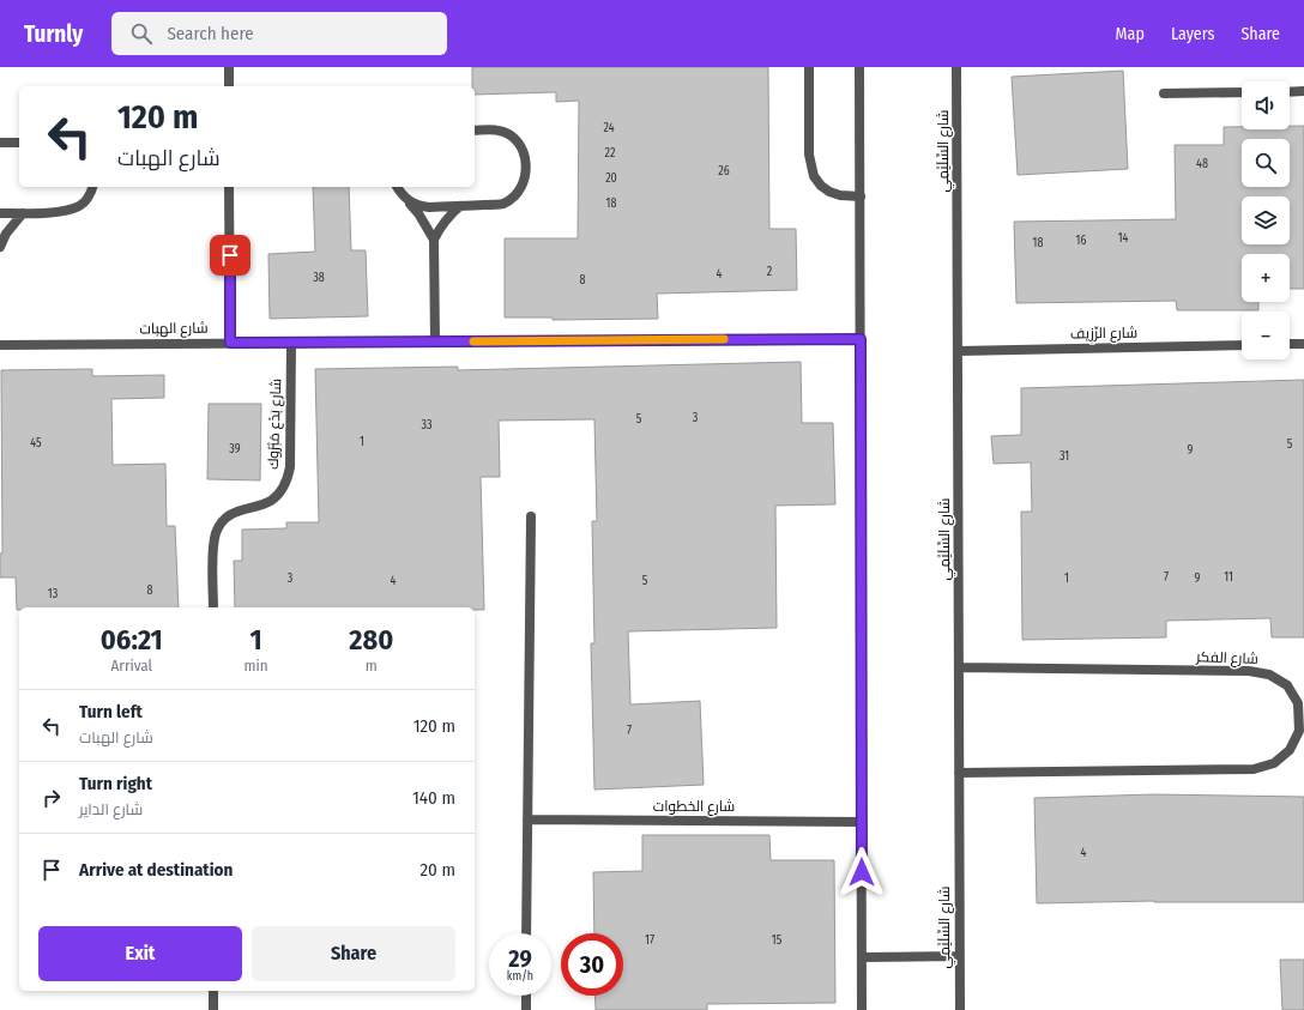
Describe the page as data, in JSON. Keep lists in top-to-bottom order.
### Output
{
  "streets": {
    "street": [
      "شارع السِّلَيْمِي",
      "شارع الهبات",
      "شارع الرِّزِيف",
      "شارع بَدْع مَبْرُوك",
      "شارع الفكر",
      "شارع الخطوات"
    ]
  },
  "crossings": [
    ["شارع السِّلَيْمِي", "شارع الرِّزِيف"],
    ["شارع السِّلَيْمِي", "شارع الفكر"],
    ["شارع الهبات", "شارع بَدْع مَبْرُوك"]
  ],
  "house_numbers": [
    "24",
    "22",
    "48",
    "26",
    "20",
    "18",
    "14",
    "16",
    "18",
    "2",
    "4",
    "38",
    "8",
    "3",
    "5",
    "33",
    "1",
    "45",
    "5",
    "39",
    "9",
    "31",
    "7",
    "11",
    "3",
    "1",
    "9",
    "4",
    "5",
    "8",
    "13",
    "7",
    "4",
    "17",
    "15"
  ],
  "page": {
    "header": "Turnly",
    "search": "Search here",
    "nav": ["Map", "Layers", "Share"],
    "map_buttons": ["+", "−"],
    "turn": ["120 m", "شارع الهبات"],
    "eta": [
      "06:21",
      "Arrival",
      "1",
      "min",
      "280",
      "m"
    ],
    "list": [
      {
        "name": "Turn left",
        "note": "شارع الهبات",
        "value": "120 m"
      },
      {
        "name": "Turn right",
        "note": "شارع الداير",
        "value": "140 m"
      },
      {
        "name": "Arrive at destination",
        "value": "20 m"
      }
    ],
    "buttons": ["Exit", "Share"],
    "speed": "29 km/h",
    "limit": "30"
  }
}
